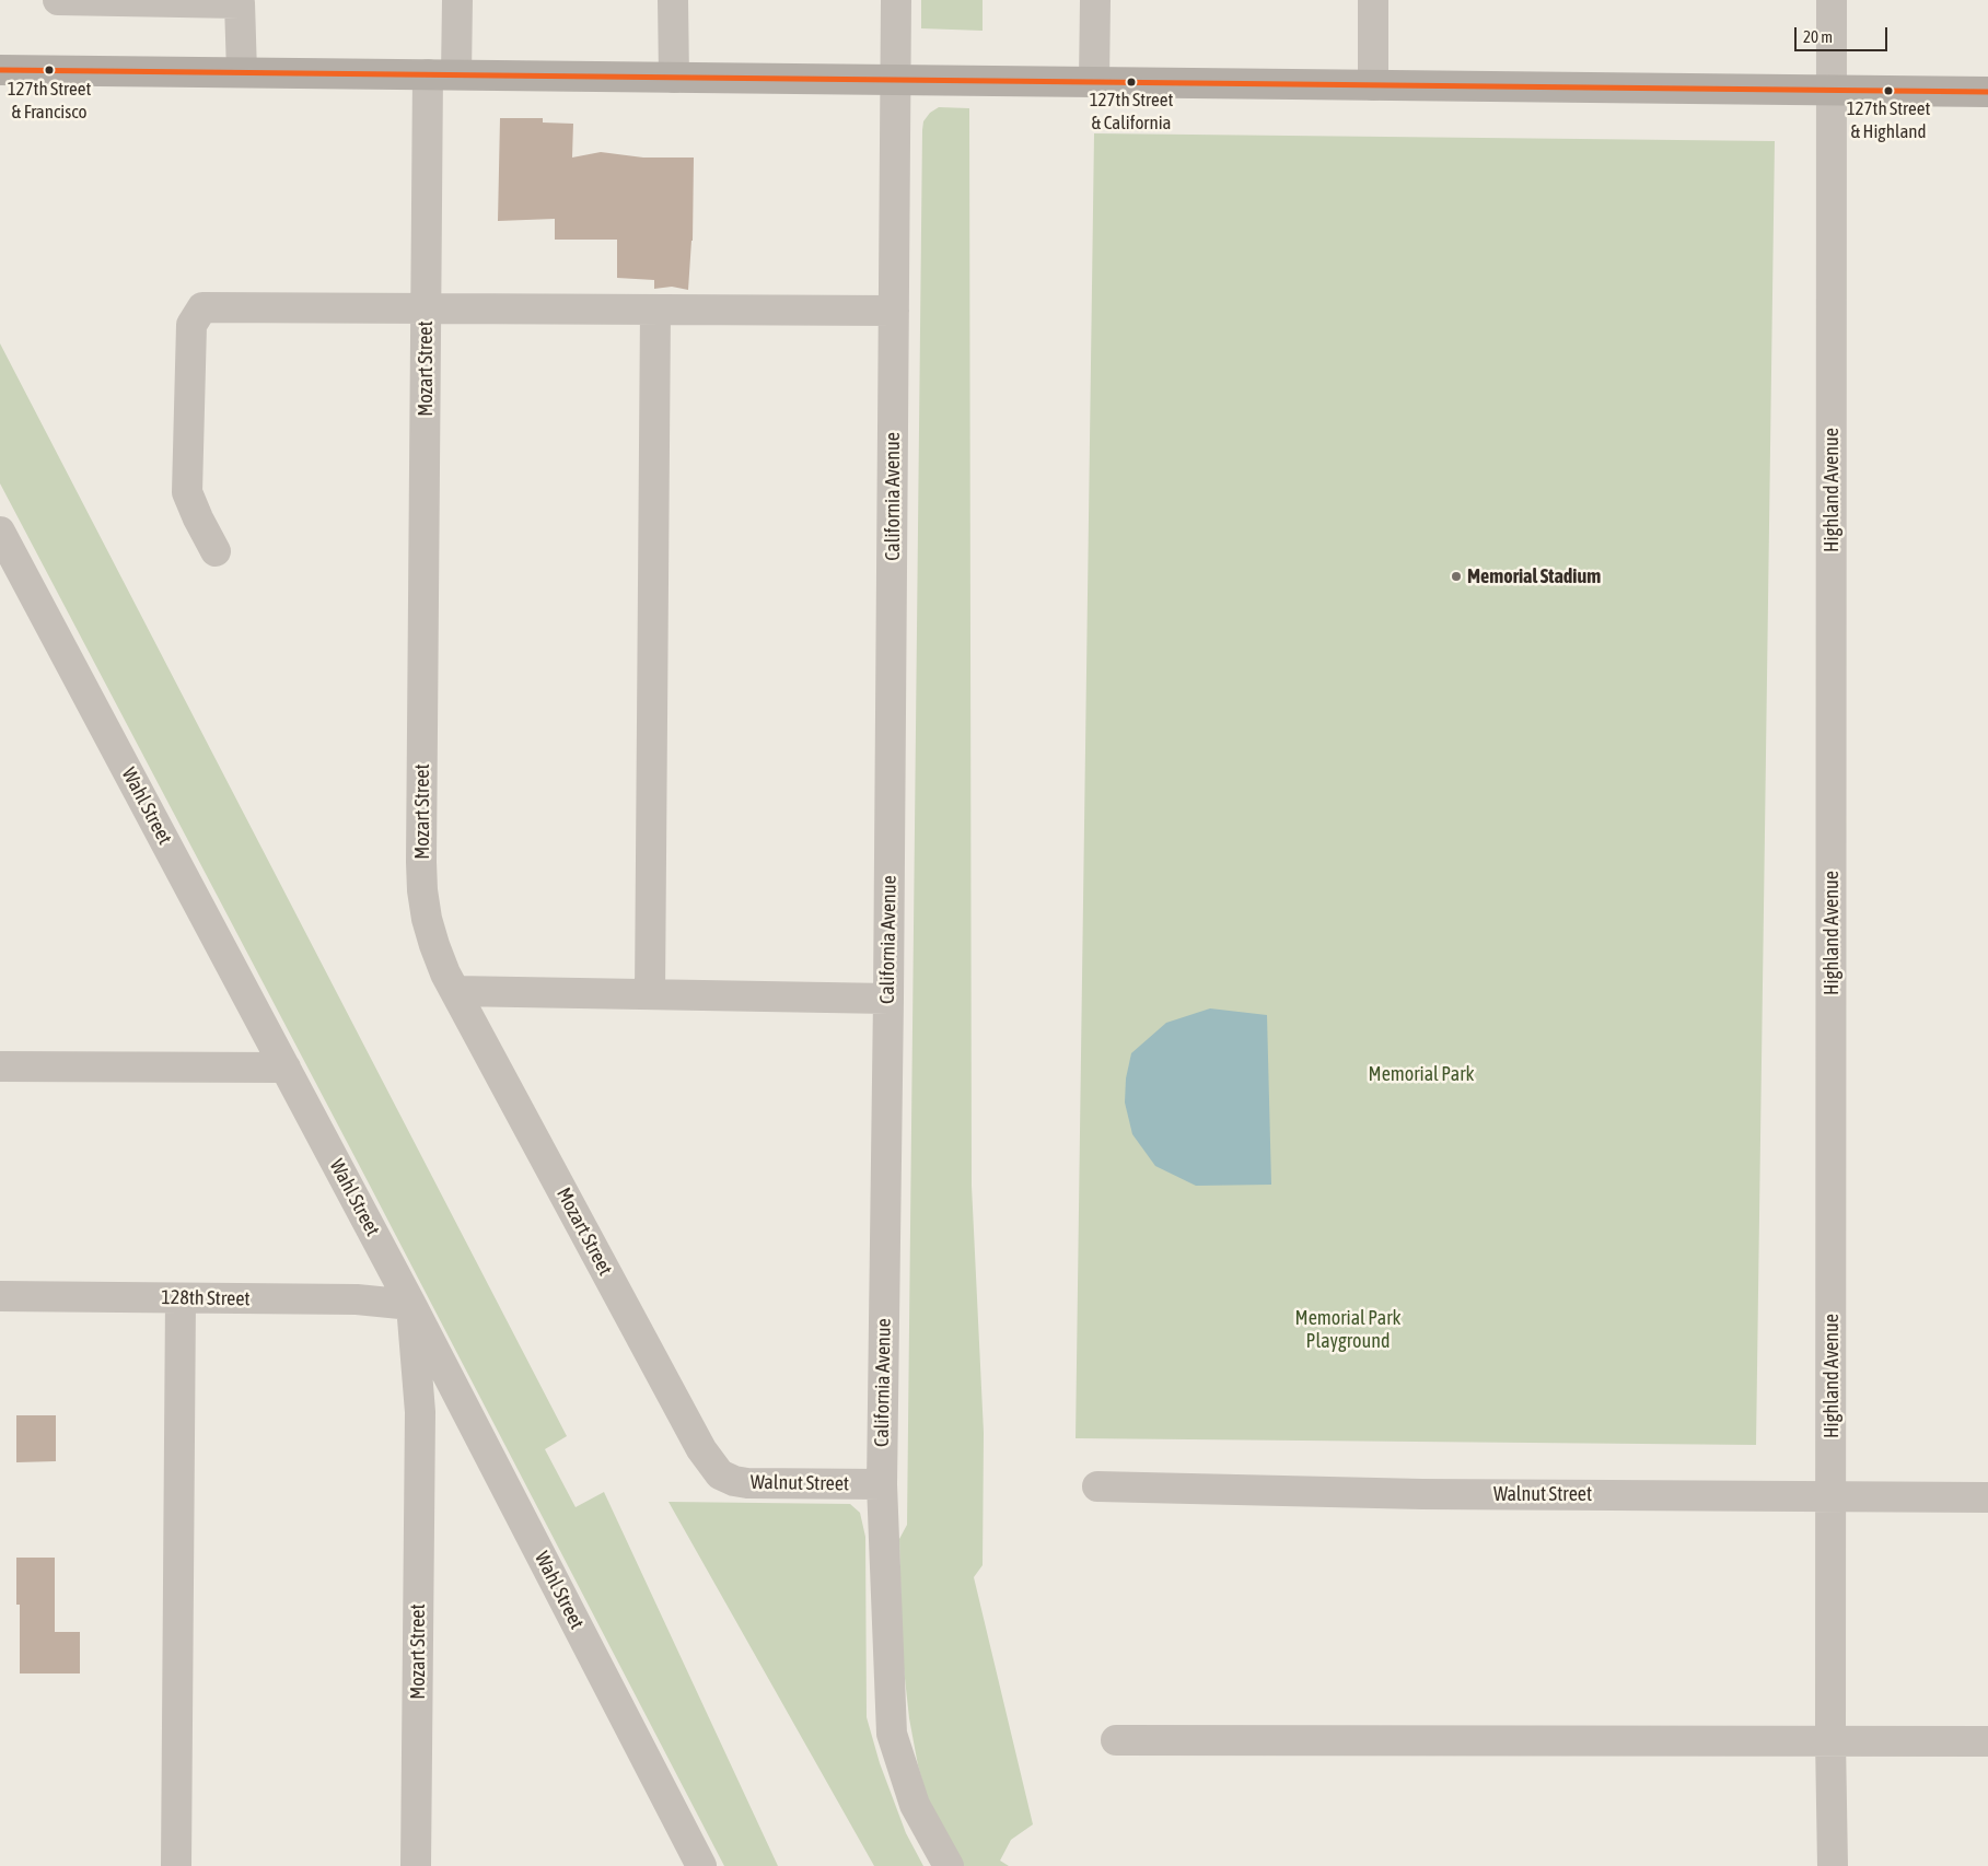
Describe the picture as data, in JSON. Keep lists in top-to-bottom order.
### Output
{
  "streets": {
    "street": [
      "Mozart Street",
      "Highland Avenue",
      "California Avenue",
      "Wahl Street",
      "128th Street",
      "Walnut Street"
    ]
  },
  "crossings": [
    ["Mozart Street", "Wahl Street"],
    ["Mozart Street", "128th Street"],
    ["Mozart Street", "Walnut Street"],
    ["Highland Avenue", "Walnut Street"],
    ["California Avenue", "Walnut Street"],
    ["Wahl Street", "128th Street"]
  ],
  "parks": ["Memorial Park", "Memorial Park Playground"],
  "places": [
    "127th Street & Francisco",
    "127th Street & California",
    "127th Street & Highland",
    "Memorial Stadium"
  ],
  "scale_bar": "20 m"
}
